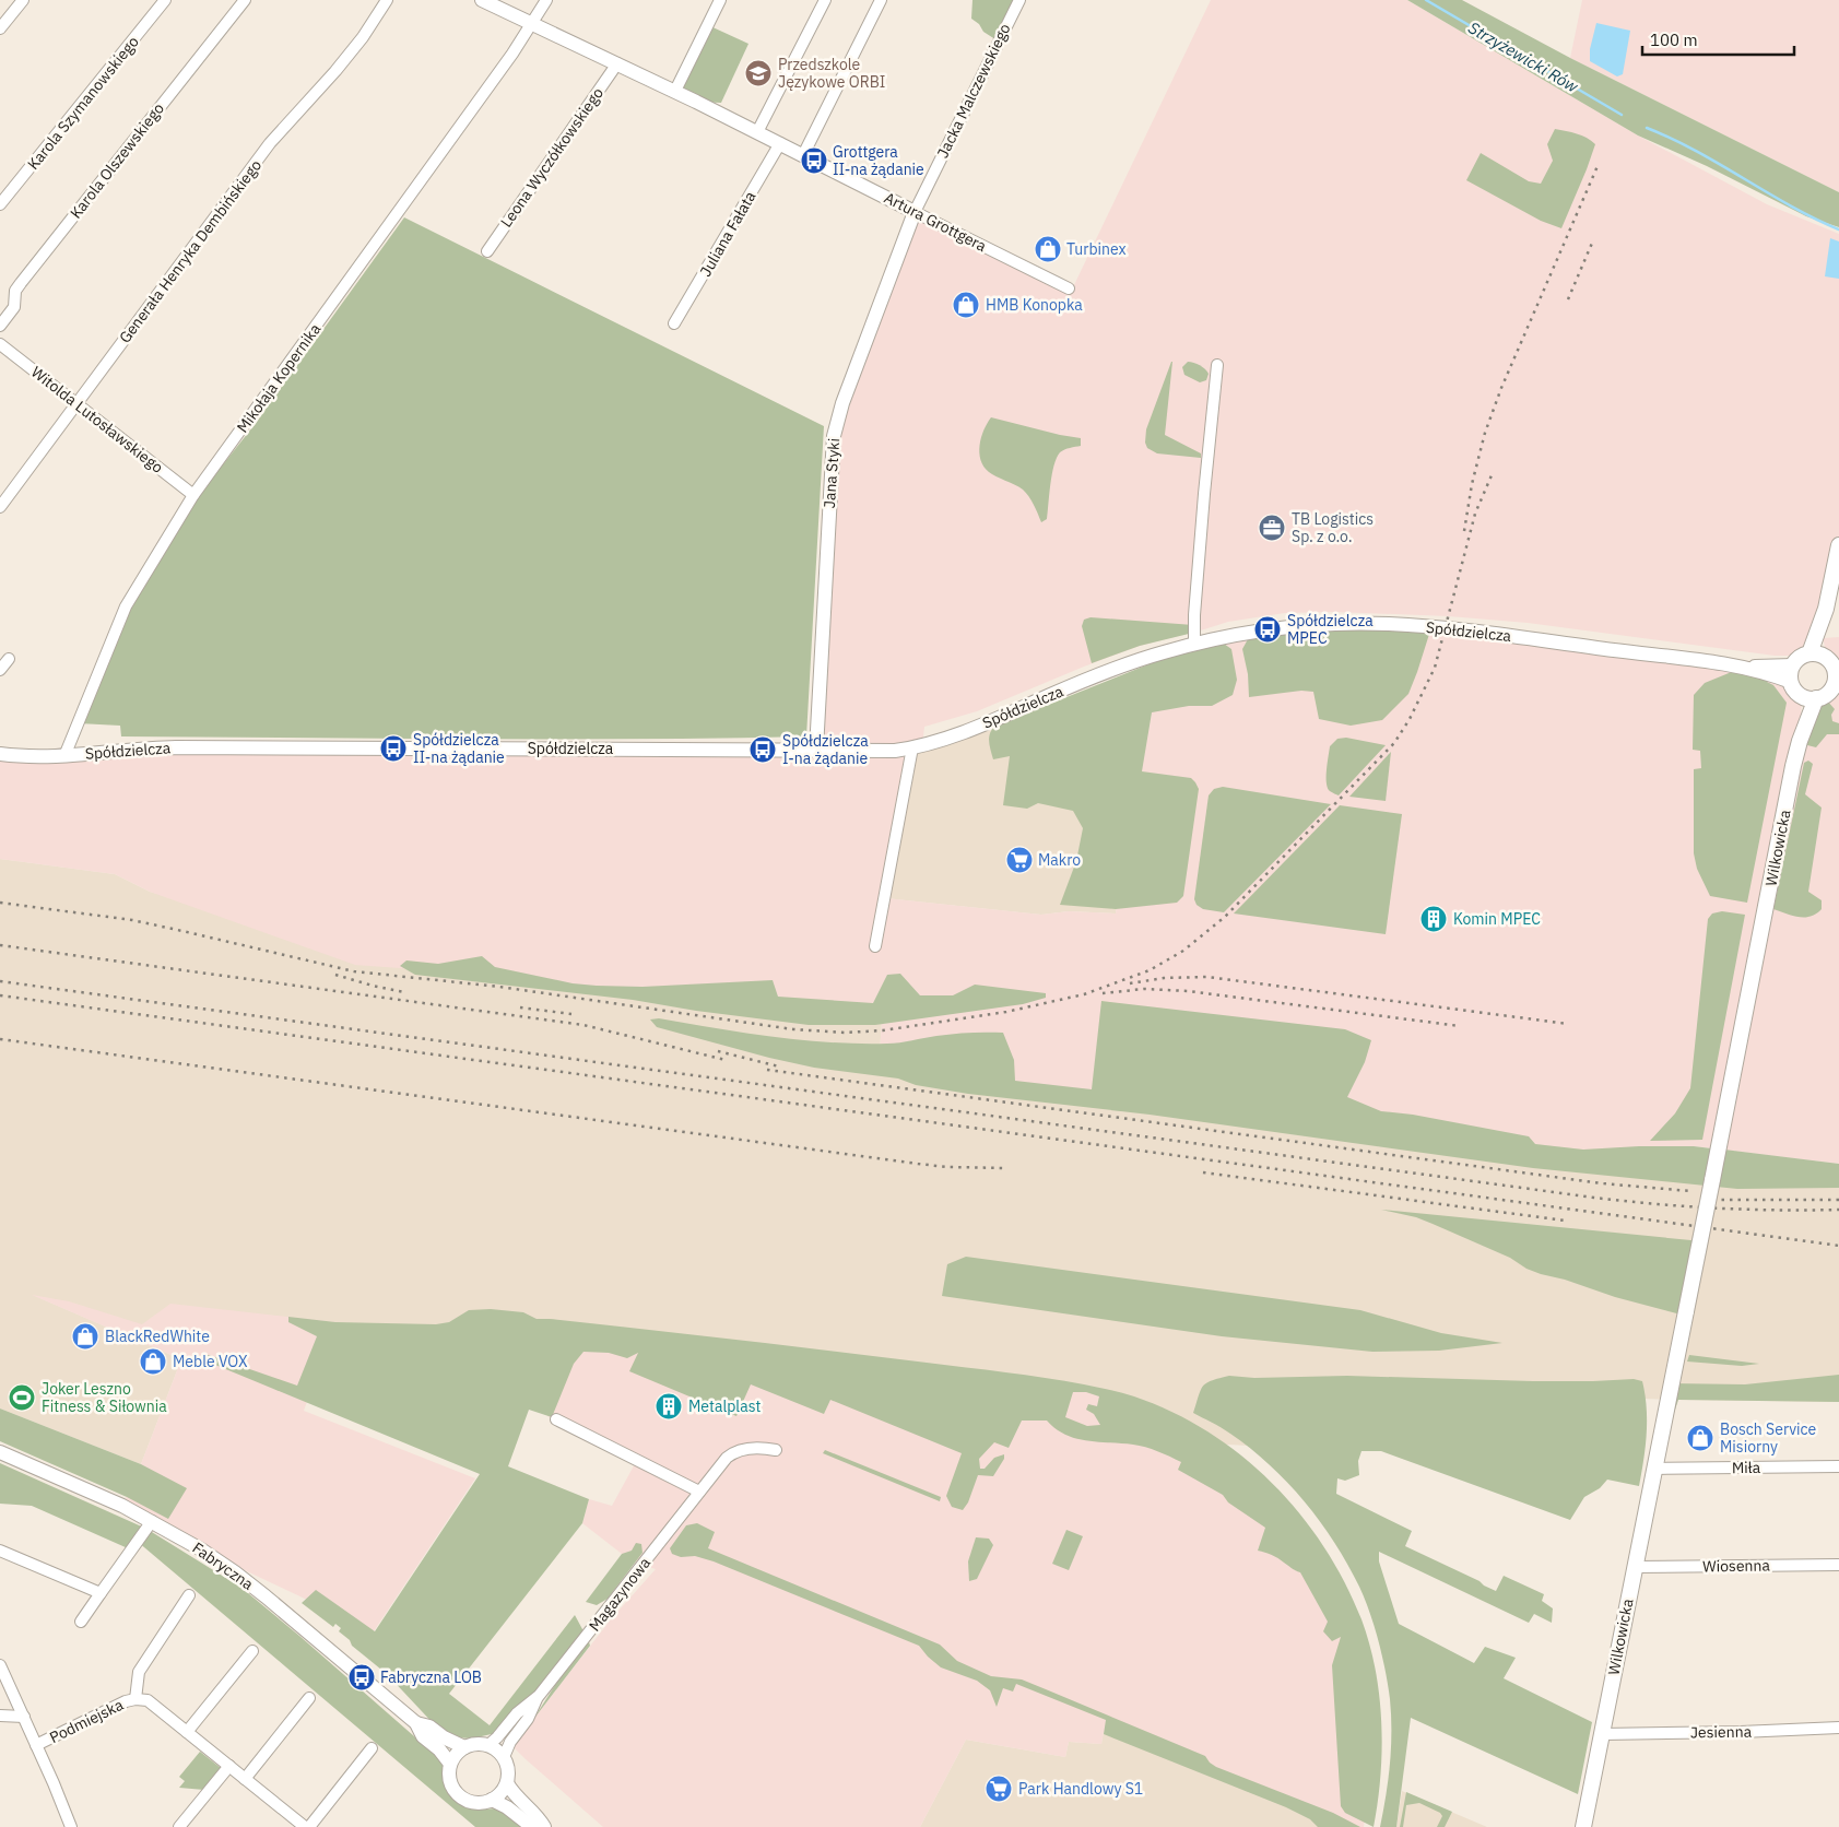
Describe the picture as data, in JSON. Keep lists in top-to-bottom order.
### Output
{
  "streets": {
    "main road": ["Wilkowicka"],
    "street": [
      "Jacka Malczewskiego",
      "Karola Szymanowskiego",
      "Leona Wyczółkowskiego",
      "Karola Olszewskiego",
      "Artura Grottgera",
      "Juliana Fałata",
      "Generała Henryka Dembińskiego",
      "Mikołaja Kopernika",
      "Witolda Lutosławskiego",
      "Jana Styki",
      "Spółdzielcza",
      "Miła",
      "Fabryczna",
      "Wiosenna",
      "Magazynowa",
      "Podmiejska",
      "Jesienna"
    ]
  },
  "crossings": [
    ["Jacka Malczewskiego", "Artura Grottgera"],
    ["Jacka Malczewskiego", "Jana Styki"],
    ["Leona Wyczółkowskiego", "Artura Grottgera"],
    ["Artura Grottgera", "Juliana Fałata"],
    ["Artura Grottgera", "Mikołaja Kopernika"],
    ["Artura Grottgera", "Jana Styki"],
    ["Generała Henryka Dembińskiego", "Witolda Lutosławskiego"],
    ["Mikołaja Kopernika", "Witolda Lutosławskiego"],
    ["Mikołaja Kopernika", "Spółdzielcza"],
    ["Jana Styki", "Spółdzielcza"],
    ["Spółdzielcza", "Wilkowicka"],
    ["Wilkowicka", "Miła"],
    ["Wilkowicka", "Wiosenna"],
    ["Wilkowicka", "Jesienna"],
    ["Fabryczna", "Magazynowa"]
  ],
  "water": ["Strzyżewicki Rów"],
  "places": {
    "school or university": ["Przedszkole Językowe ORBI"],
    "bus stop": [
      "Grottgera II-na żądanie",
      "Spółdzielcza MPEC",
      "Spółdzielcza II-na żądanie",
      "Spółdzielcza I-na żądanie",
      "Fabryczna LOB"
    ],
    "shop": [
      "Turbinex",
      "HMB Konopka",
      "BlackRedWhite",
      "Meble VOX",
      "Bosch Service Misiorny"
    ],
    "office": ["TB Logistics Sp. z o.o."],
    "supermarket": ["Makro", "Park Handlowy S1"],
    "building": ["Komin MPEC", "Metalplast"],
    "sports": ["Joker Leszno Fitness & Siłownia"]
  },
  "scale_bar": "100 m"
}
